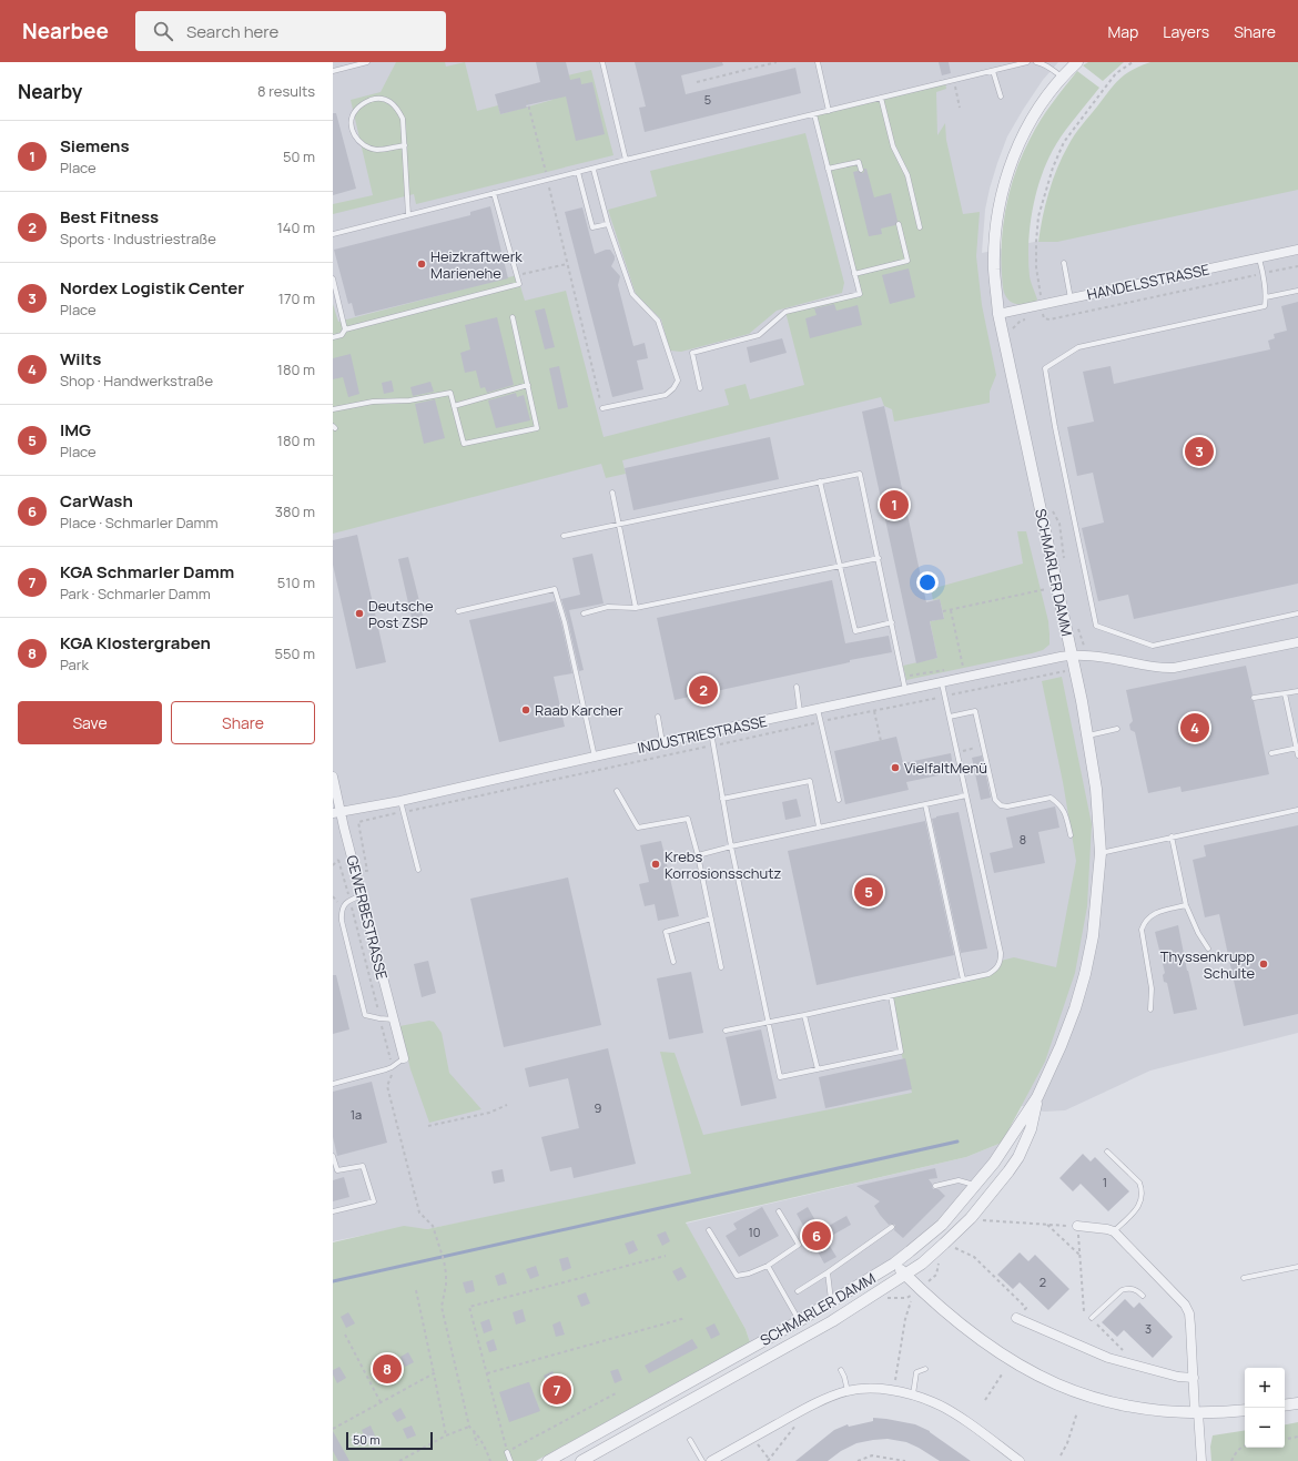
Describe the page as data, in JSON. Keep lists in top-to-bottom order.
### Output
{
  "streets": {
    "street": [
      "HANDELSSTRASSE",
      "SCHMARLER DAMM",
      "INDUSTRIESTRASSE",
      "GEWERBESTRASSE"
    ]
  },
  "crossings": [
    ["HANDELSSTRASSE", "SCHMARLER DAMM"],
    ["SCHMARLER DAMM", "INDUSTRIESTRASSE"],
    ["INDUSTRIESTRASSE", "GEWERBESTRASSE"]
  ],
  "places": [
    "Heizkraftwerk Marienehe",
    "Deutsche Post ZSP",
    "Raab Karcher",
    "VielfaltMenü",
    "Krebs Korrosionsschutz",
    "Thyssenkrupp Schulte"
  ],
  "house_numbers": [
    "5",
    "8",
    "9",
    "1a",
    "1",
    "10",
    "2",
    "3"
  ],
  "scale_bar": "50 m",
  "page": {
    "header": "Nearbee",
    "search": "Search here",
    "nav": ["Map", "Layers", "Share"],
    "heading": ["Nearby", "8 results"],
    "list": [
      {
        "mark": "1",
        "name": "Siemens",
        "note": "Place",
        "value": "50 m"
      },
      {
        "mark": "2",
        "name": "Best Fitness",
        "note": "Sports · Industriestraße",
        "value": "140 m"
      },
      {
        "mark": "3",
        "name": "Nordex Logistik Center",
        "note": "Place",
        "value": "170 m"
      },
      {
        "mark": "4",
        "name": "Wilts",
        "note": "Shop · Handwerkstraße",
        "value": "180 m"
      },
      {
        "mark": "5",
        "name": "IMG",
        "note": "Place",
        "value": "180 m"
      },
      {
        "mark": "6",
        "name": "CarWash",
        "note": "Place · Schmarler Damm",
        "value": "380 m"
      },
      {
        "mark": "7",
        "name": "KGA Schmarler Damm",
        "note": "Park · Schmarler Damm",
        "value": "510 m"
      },
      {
        "mark": "8",
        "name": "KGA Klostergraben",
        "note": "Park",
        "value": "550 m"
      }
    ],
    "pins": [
      "3",
      "1",
      "2",
      "4",
      "5",
      "6",
      "8",
      "7"
    ],
    "buttons": ["Save", "Share"],
    "map_buttons": ["+", "−"],
    "scale": "50 m"
  }
}
